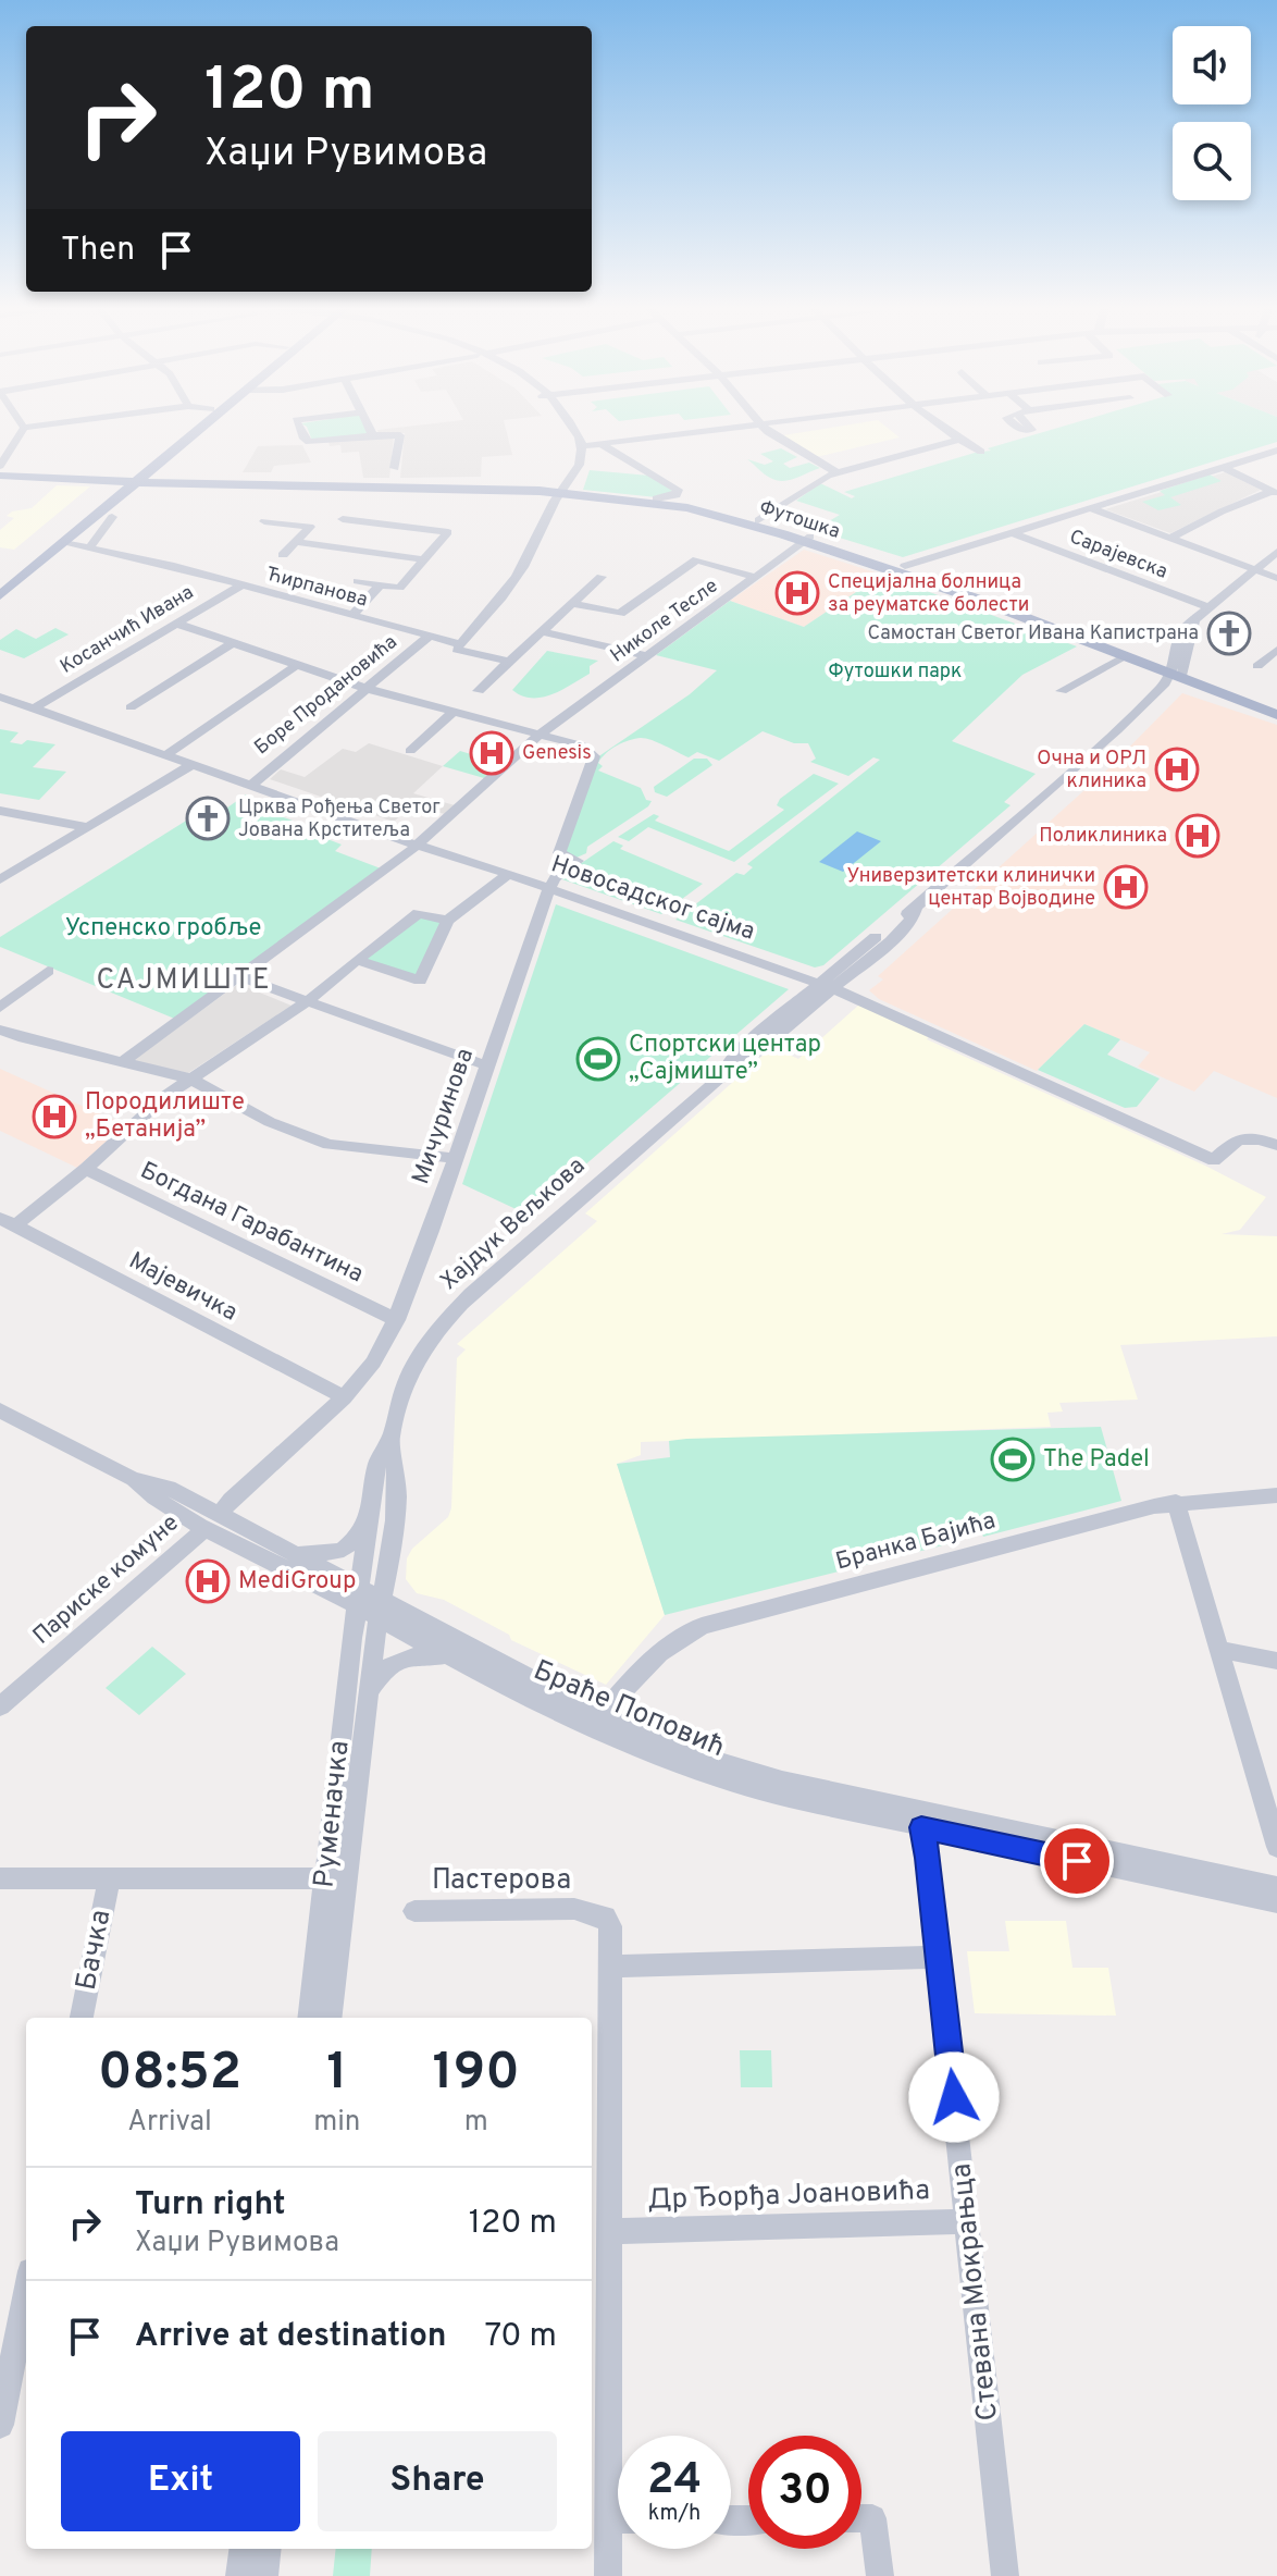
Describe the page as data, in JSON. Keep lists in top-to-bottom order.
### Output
{
  "streets": {
    "main road": ["Футошка"],
    "street": [
      "Сарајевска",
      "Ћирпанова",
      "Николе Тесле",
      "Косанчић Ивана",
      "Боре Продановића",
      "Новосадског сајма",
      "Мичуринова",
      "Богдана Гарабантина",
      "Хајдук Вељкова",
      "Мајевичка",
      "Бранка Бајића",
      "Париске комуне",
      "Браће Поповић",
      "Руменачка",
      "Пастерова",
      "Бачка",
      "Др Ђорђа Јоановића",
      "Стевана Мокрањца"
    ]
  },
  "crossings": [
    ["Футошка", "Николе Тесле"],
    ["Футошка", "Хајдук Вељкова"],
    ["Ћирпанова", "Косанчић Ивана"],
    ["Ћирпанова", "Боре Продановића"],
    ["Николе Тесле", "Новосадског сајма"],
    ["Николе Тесле", "Мичуринова"],
    ["Косанчић Ивана", "Новосадског сајма"],
    ["Боре Продановића", "Новосадског сајма"],
    ["Новосадског сајма", "Мичуринова"],
    ["Новосадског сајма", "Хајдук Вељкова"],
    ["Мичуринова", "Богдана Гарабантина"],
    ["Мичуринова", "Мајевичка"],
    ["Мичуринова", "Париске комуне"],
    ["Хајдук Вељкова", "Браће Поповић"],
    ["Хајдук Вељкова", "Руменачка"],
    ["Бранка Бајића", "Браће Поповић"],
    ["Браће Поповић", "Руменачка"],
    ["Браће Поповић", "Стевана Мокрањца"],
    ["Пастерова", "Др Ђорђа Јоановића"],
    ["Др Ђорђа Јоановића", "Стевана Мокрањца"]
  ],
  "districts": ["САЈМИШТЕ"],
  "parks": ["Футошки парк", "Успенско гробље"],
  "places": {
    "hospital": [
      "Специјална болница за реуматске болести",
      "Genesis",
      "Очна и ОРЛ клиника",
      "Поликлиника",
      "Универзитетски клинички центар Војводине",
      "Породилиште „Бетанија”",
      "MediGroup"
    ],
    "church": ["Самостан Светог Ивана Капистрана", "Црква Рођења Светог Јована Крститеља"],
    "sports": ["Спортски центар „Сајмиште”", "The Padel"]
  },
  "page": {
    "turn": ["120 m", "Хаџи Рувимова"],
    "then": "Then",
    "eta": [
      "08:52",
      "Arrival",
      "1",
      "min",
      "190",
      "m"
    ],
    "list": [
      {
        "name": "Turn right",
        "note": "Хаџи Рувимова",
        "value": "120 m"
      },
      {
        "name": "Arrive at destination",
        "value": "70 m"
      }
    ],
    "buttons": ["Exit", "Share"],
    "speed": "24 km/h",
    "limit": "30"
  }
}
